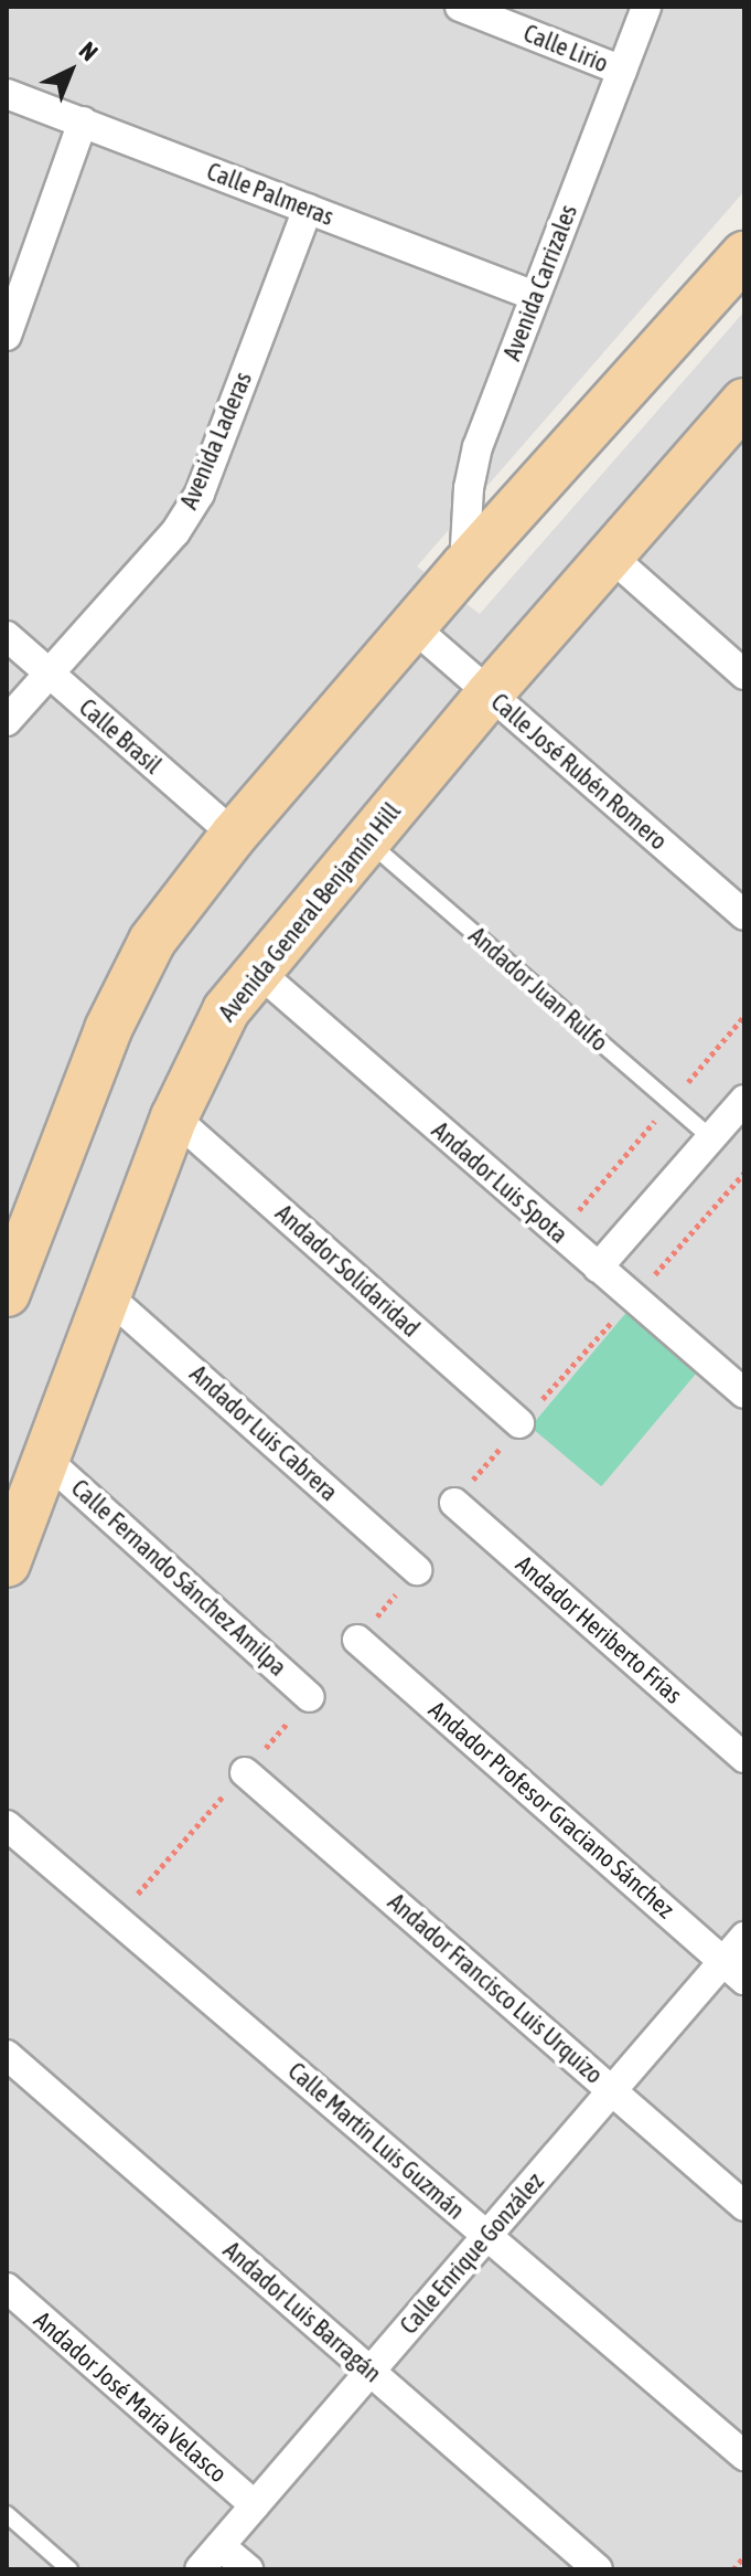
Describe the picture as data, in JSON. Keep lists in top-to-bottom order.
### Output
{
  "streets": {
    "main road": ["Avenida General Benjamín Hill"],
    "street": [
      "Calle Lirio",
      "Calle Palmeras",
      "Avenida Carrizales",
      "Avenida Laderas",
      "Calle Brasil",
      "Calle José Rubén Romero",
      "Andador Luis Spota",
      "Andador Solidaridad",
      "Andador Luis Cabrera",
      "Calle Fernando Sánchez Amilpa",
      "Andador Heriberto Frías",
      "Andador Profesor Graciano Sánchez",
      "Andador Francisco Luis Urquizo",
      "Calle Martín Luis Guzmán",
      "Calle Enrique González",
      "Andador Luis Barragán",
      "Andador José María Velasco"
    ],
    "lane": ["Andador Juan Rulfo"]
  },
  "crossings": [
    ["Calle Lirio", "Avenida Carrizales"],
    ["Calle Palmeras", "Avenida Carrizales"],
    ["Calle Palmeras", "Avenida Laderas"],
    ["Avenida Laderas", "Calle Brasil"],
    ["Calle José Rubén Romero", "Avenida General Benjamín Hill"],
    ["Avenida General Benjamín Hill", "Andador Juan Rulfo"],
    ["Avenida General Benjamín Hill", "Andador Luis Spota"],
    ["Avenida General Benjamín Hill", "Andador Solidaridad"],
    ["Avenida General Benjamín Hill", "Andador Luis Cabrera"],
    ["Avenida General Benjamín Hill", "Calle Fernando Sánchez Amilpa"],
    ["Andador Profesor Graciano Sánchez", "Calle Enrique González"],
    ["Andador Francisco Luis Urquizo", "Calle Enrique González"],
    ["Calle Martín Luis Guzmán", "Calle Enrique González"],
    ["Calle Enrique González", "Andador Luis Barragán"],
    ["Calle Enrique González", "Andador José María Velasco"]
  ],
  "north": "top right"
}
